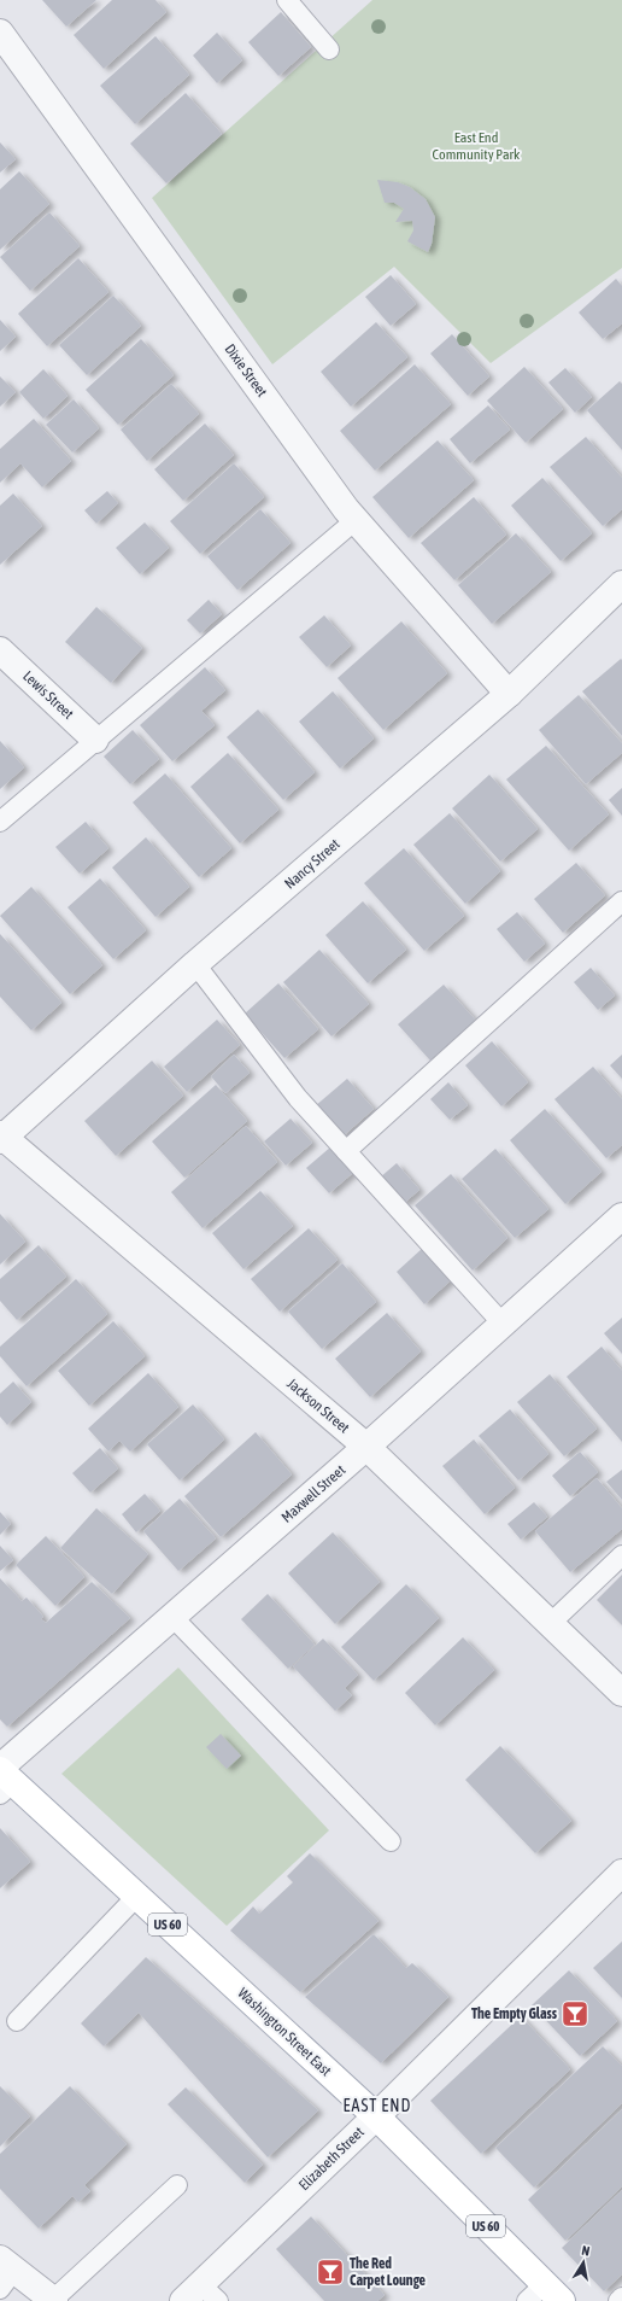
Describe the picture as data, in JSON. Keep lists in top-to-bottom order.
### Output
{
  "streets": {
    "main road": ["US 60", "Washington Street East"],
    "street": [
      "Dixie Street",
      "Lewis Street",
      "Nancy Street",
      "Jackson Street",
      "Maxwell Street",
      "Elizabeth Street"
    ]
  },
  "crossings": [
    ["Dixie Street", "Nancy Street"],
    ["Nancy Street", "Jackson Street"],
    ["Jackson Street", "Maxwell Street"],
    ["Maxwell Street", "Washington Street East"],
    ["Washington Street East", "Elizabeth Street"]
  ],
  "districts": ["EAST END"],
  "parks": ["East End Community Park"],
  "places": {
    "bar": ["The Empty Glass", "The Red Carpet Lounge"]
  },
  "north": "top"
}
